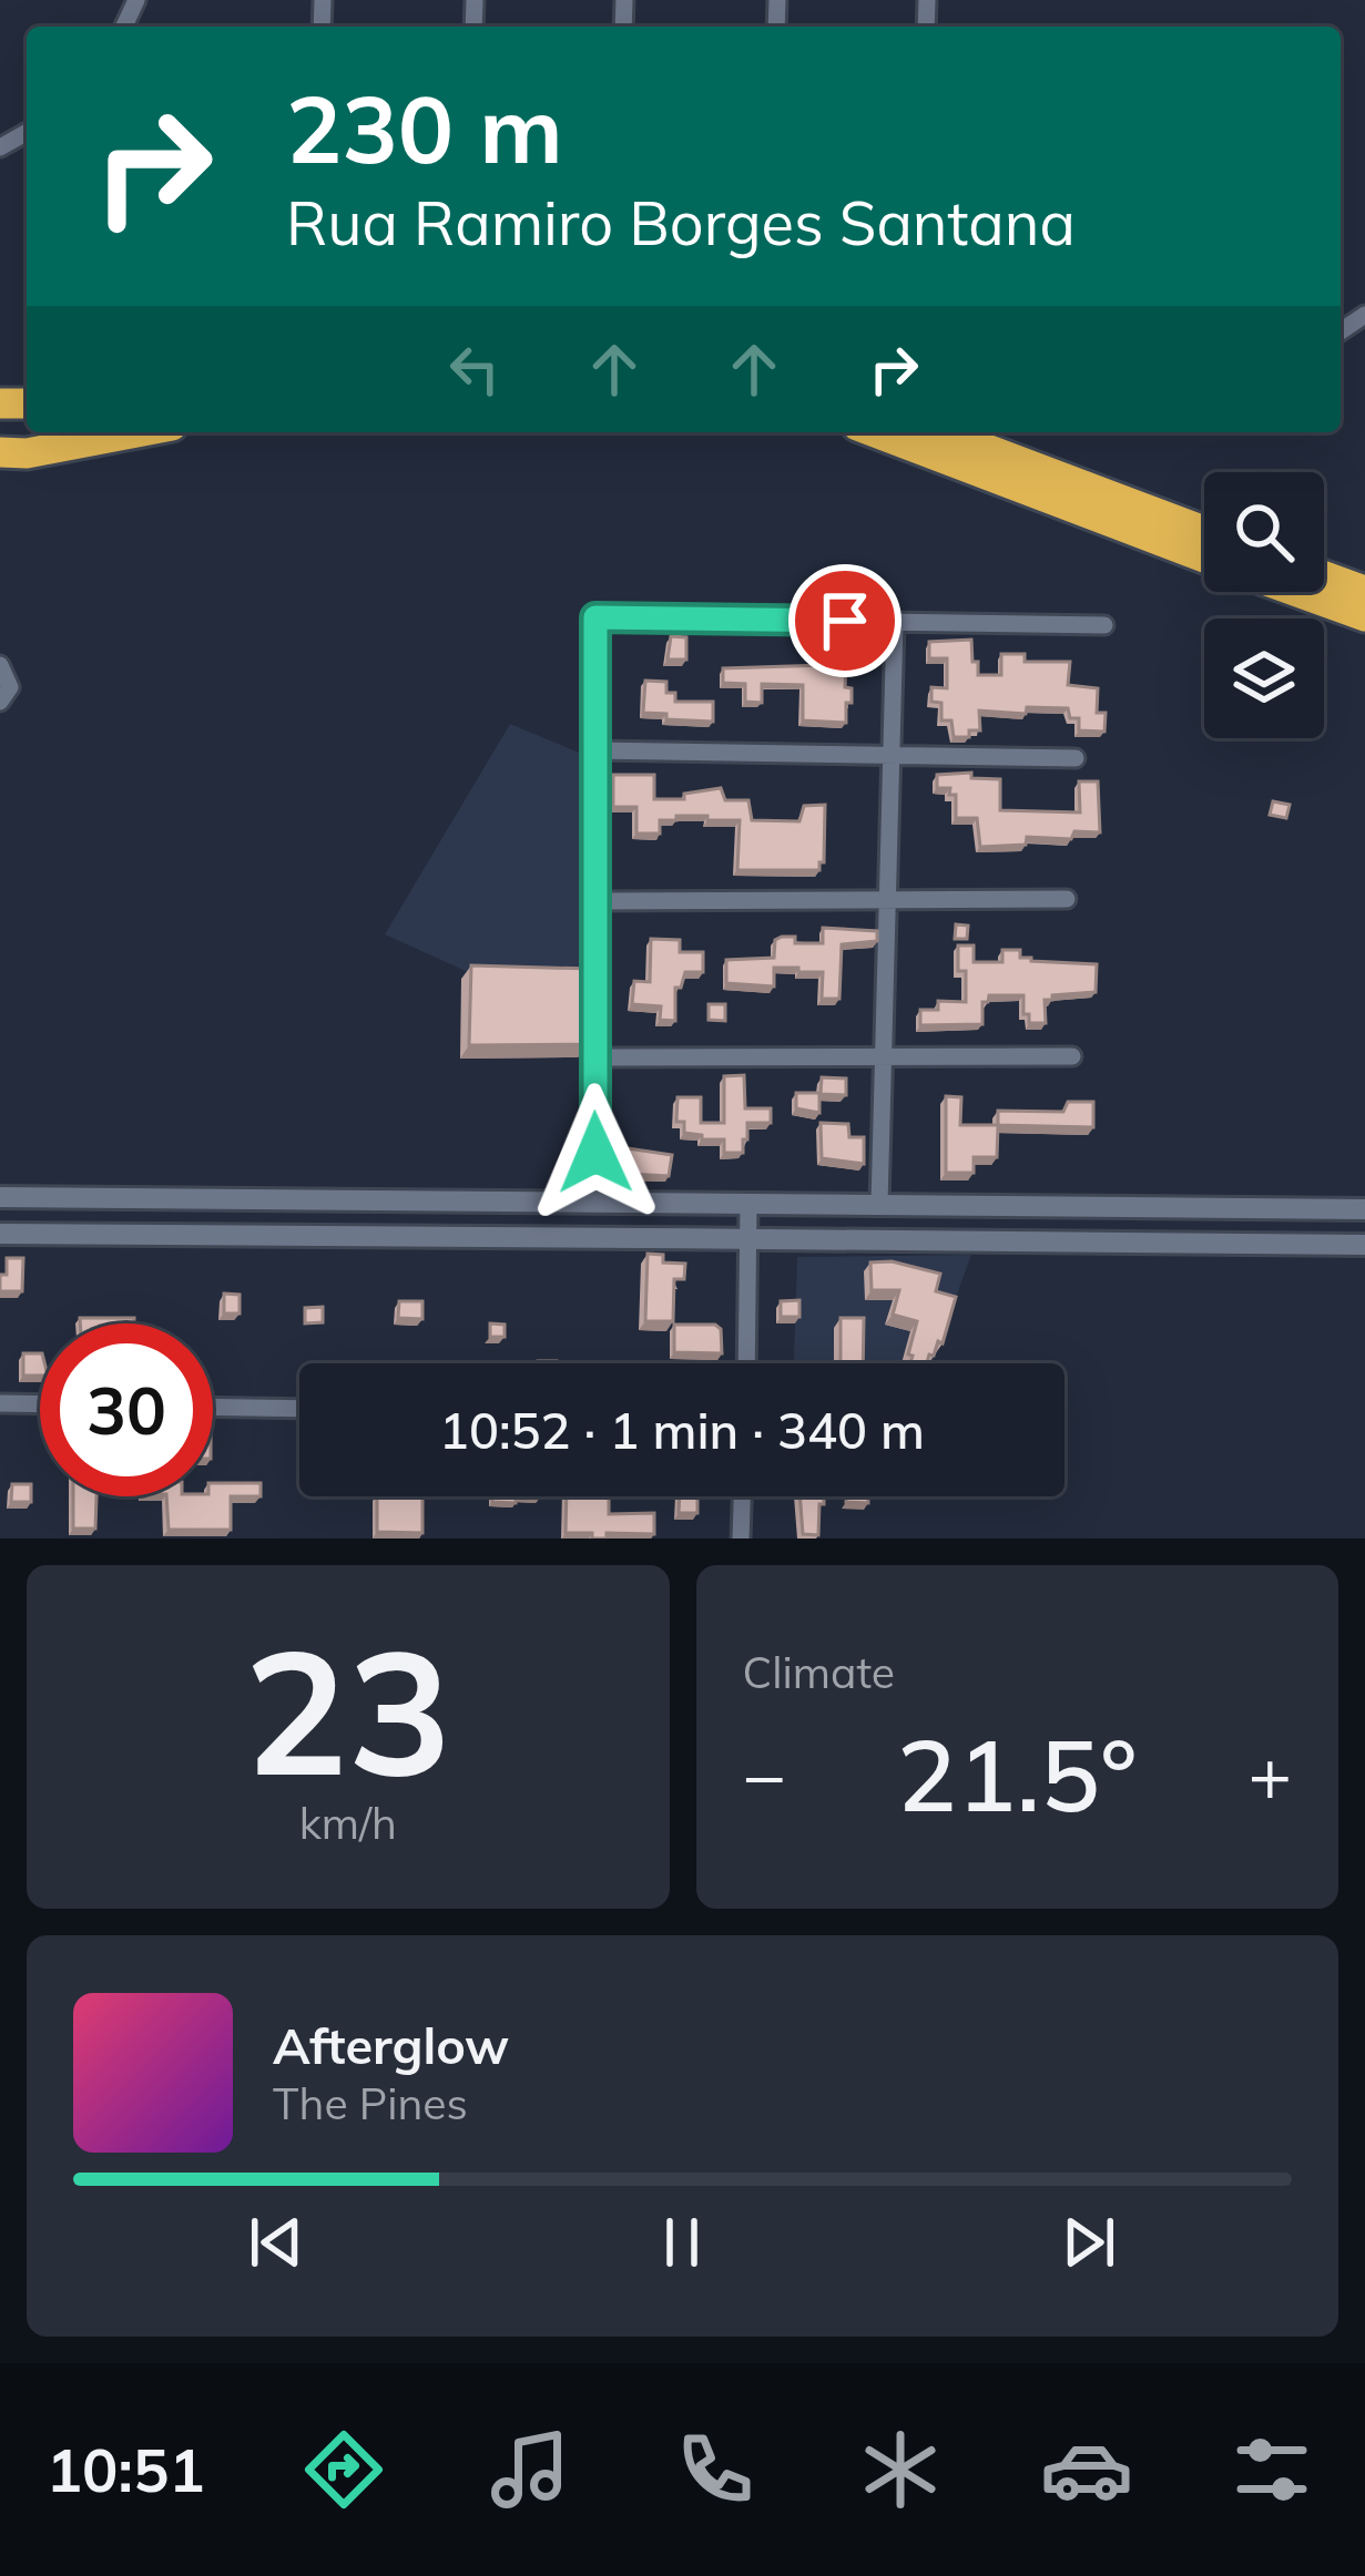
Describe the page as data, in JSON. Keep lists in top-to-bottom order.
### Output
{
  "page": {
    "turn": ["230 m", "Rua Ramiro Borges Santana"],
    "limit": "30",
    "trip": "10:52 · 1 min · 340 m",
    "tile": [
      ["23", "km/h"],
      "Climate"
    ],
    "heat": ["−", "21.5°", "+"],
    "song": ["Afterglow", "The Pines"],
    "tabs": "10:51"
  }
}
